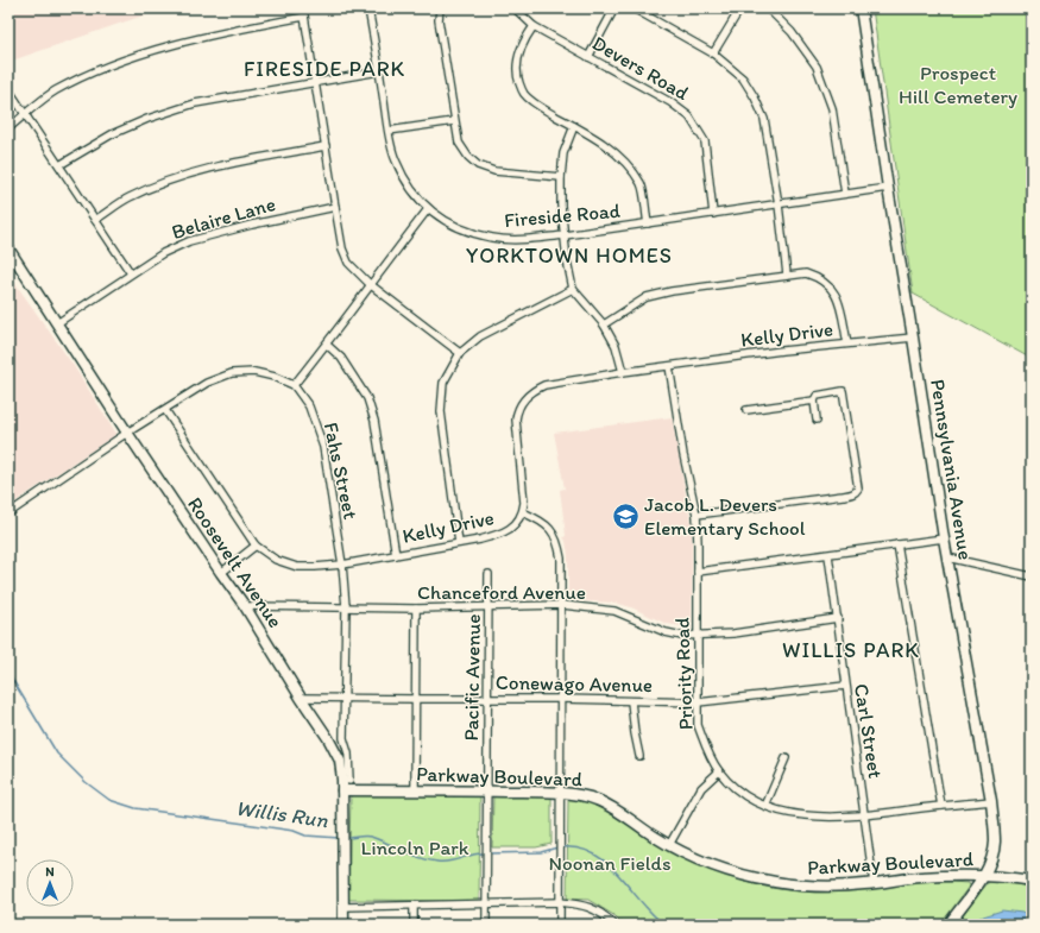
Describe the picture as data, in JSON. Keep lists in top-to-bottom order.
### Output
{
  "streets": {
    "street": [
      "Devers Road",
      "Fireside Road",
      "Belaire Lane",
      "Kelly Drive",
      "Pennsylvania Avenue",
      "Fahs Street",
      "Roosevelt Avenue",
      "Chanceford Avenue",
      "Priority Road",
      "Pacific Avenue",
      "Conewago Avenue",
      "Carl Street",
      "Parkway Boulevard"
    ]
  },
  "crossings": [
    ["Devers Road", "Fireside Road"],
    ["Fireside Road", "Pennsylvania Avenue"],
    ["Belaire Lane", "Roosevelt Avenue"],
    ["Kelly Drive", "Pennsylvania Avenue"],
    ["Kelly Drive", "Fahs Street"],
    ["Kelly Drive", "Priority Road"],
    ["Pennsylvania Avenue", "Priority Road"],
    ["Pennsylvania Avenue", "Parkway Boulevard"],
    ["Fahs Street", "Chanceford Avenue"],
    ["Fahs Street", "Conewago Avenue"],
    ["Roosevelt Avenue", "Chanceford Avenue"],
    ["Roosevelt Avenue", "Conewago Avenue"],
    ["Roosevelt Avenue", "Parkway Boulevard"],
    ["Chanceford Avenue", "Priority Road"],
    ["Chanceford Avenue", "Pacific Avenue"],
    ["Chanceford Avenue", "Carl Street"],
    ["Priority Road", "Conewago Avenue"],
    ["Priority Road", "Carl Street"],
    ["Pacific Avenue", "Conewago Avenue"],
    ["Pacific Avenue", "Parkway Boulevard"],
    ["Conewago Avenue", "Carl Street"],
    ["Carl Street", "Parkway Boulevard"]
  ],
  "districts": ["FIRESIDE PARK", "YORKTOWN HOMES", "WILLIS PARK"],
  "water": ["Willis Run"],
  "parks": ["Prospect Hill Cemetery", "Lincoln Park", "Noonan Fields"],
  "places": {
    "school or university": ["Jacob L. Devers Elementary School"]
  },
  "north": "top"
}
